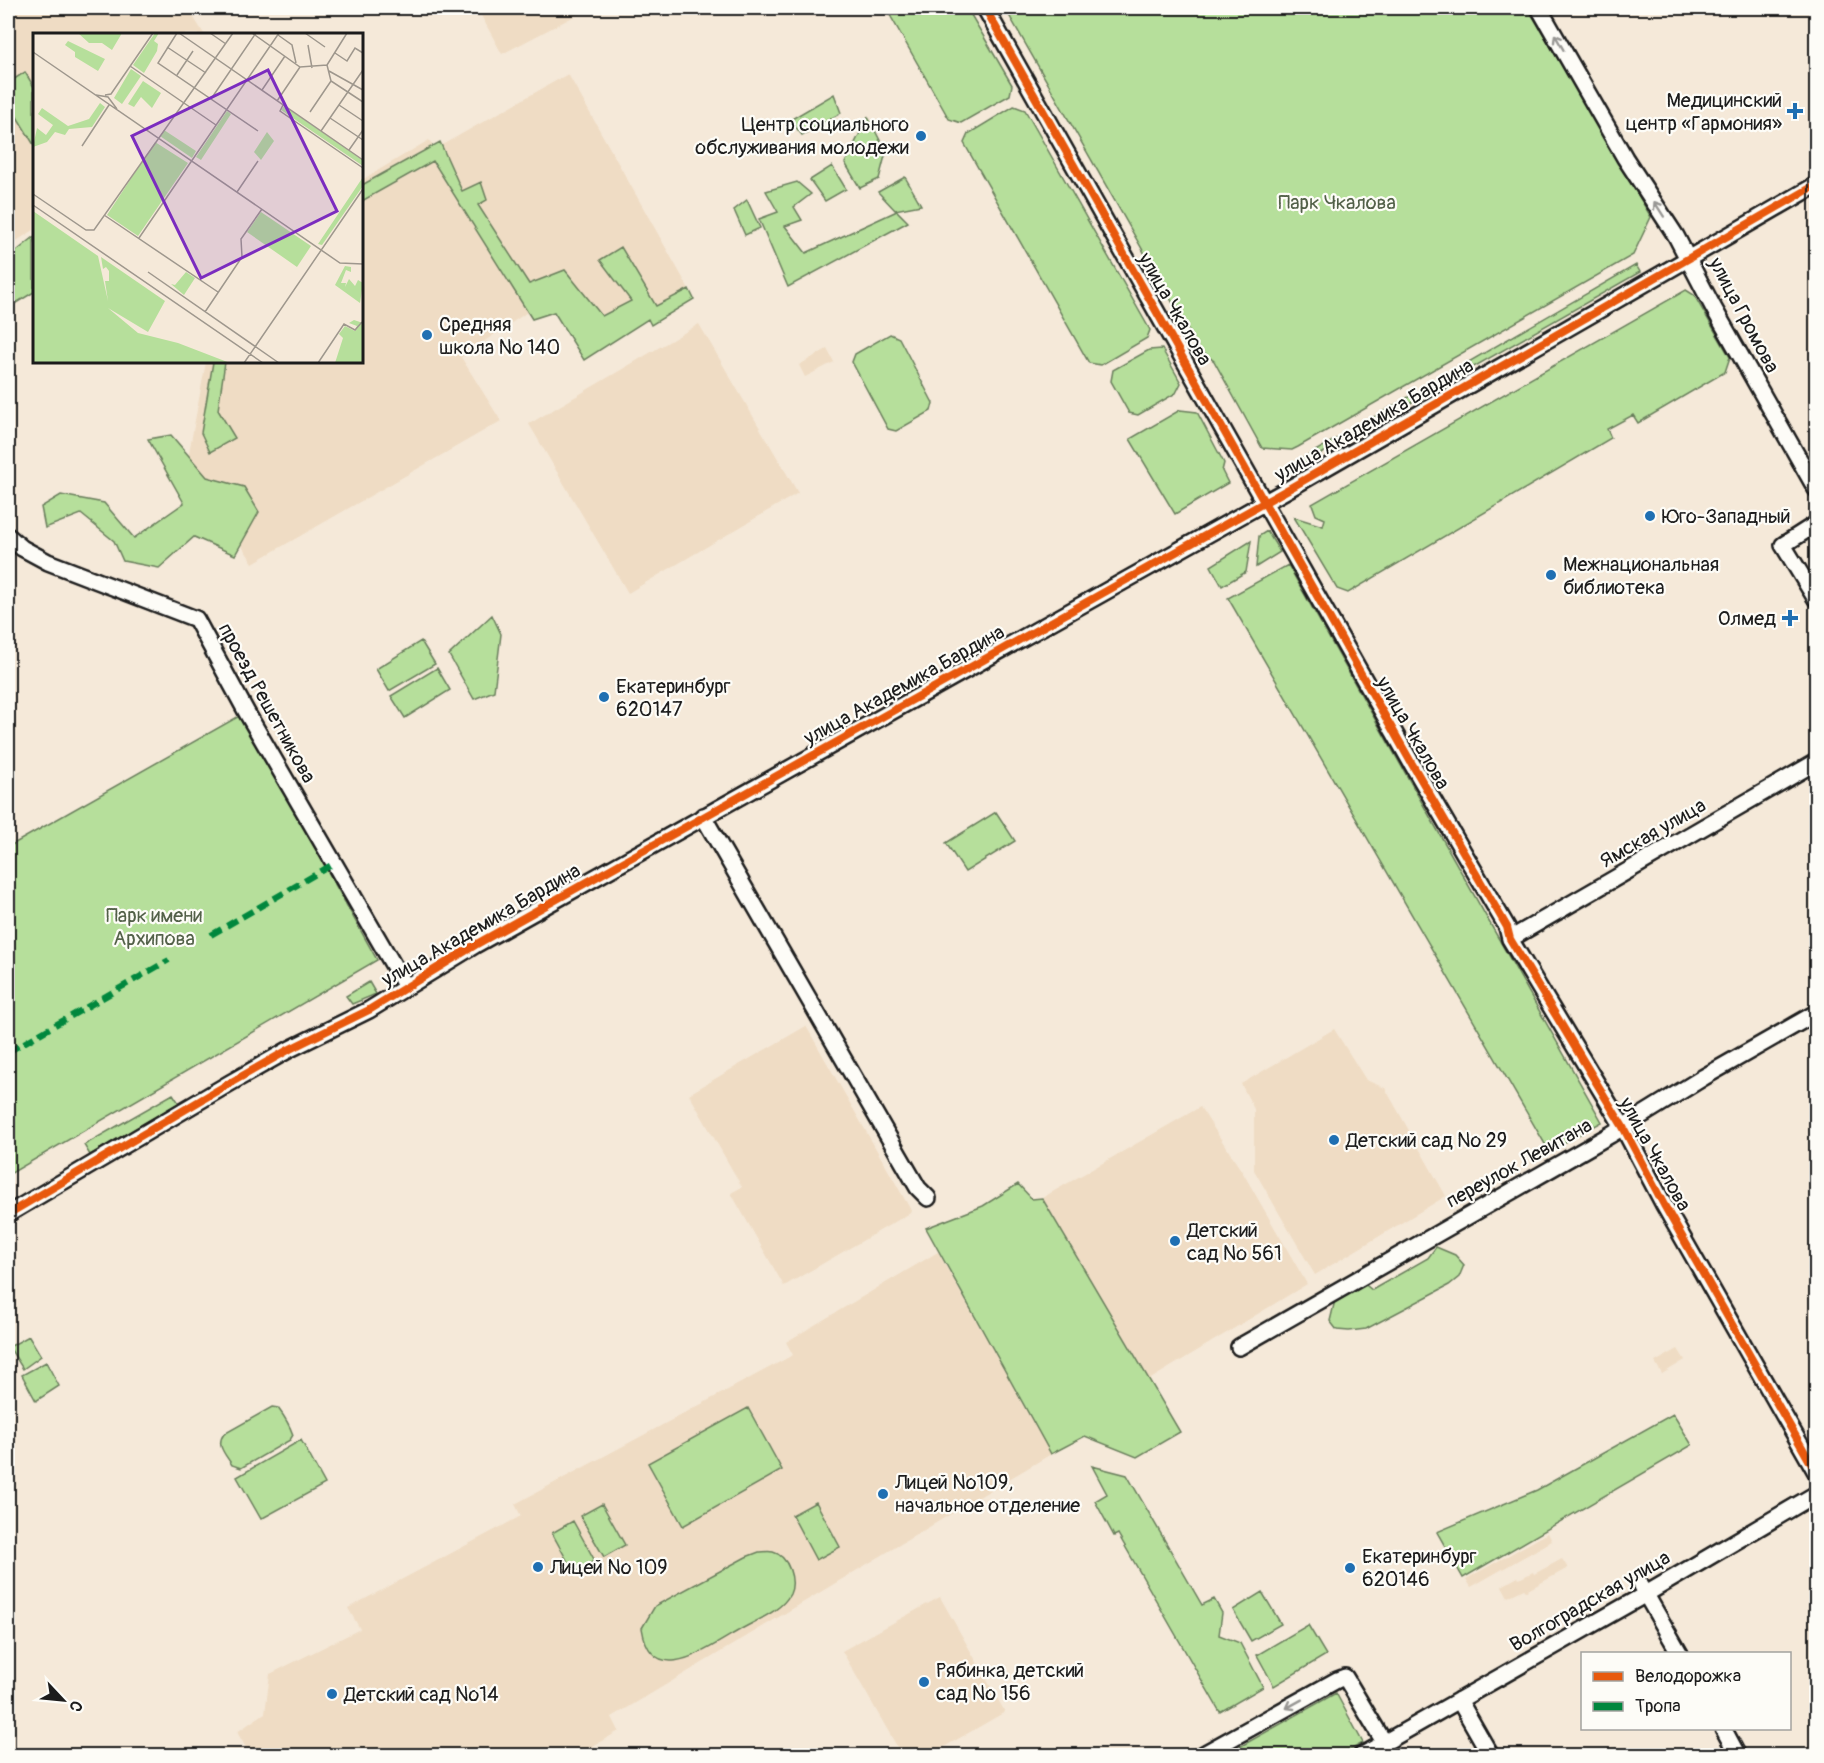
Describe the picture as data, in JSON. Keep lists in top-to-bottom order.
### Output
{
  "streets": {
    "street": [
      "улица Чкалова",
      "улица Громова",
      "улица Академика Бардина",
      "проезд Решетникова",
      "Ямская улица",
      "переулок Левитана",
      "Волгоградская улица"
    ]
  },
  "crossings": [
    ["улица Чкалова", "улица Академика Бардина"],
    ["улица Чкалова", "Ямская улица"],
    ["улица Чкалова", "переулок Левитана"],
    ["улица Громова", "улица Академика Бардина"],
    ["улица Академика Бардина", "проезд Решетникова"]
  ],
  "one_way": ["улица Громова"],
  "parks": ["Парк Чкалова", "Парк имени Архипова"],
  "places": {
    "health": ["Медицинский центр «Гармония»", "Олмед"],
    "other": [
      "Центр социального обслуживания молодежи",
      "Средняя школа № 140",
      "Юго-Западный",
      "Межнациональная библиотека",
      "Екатеринбург 620147",
      "Детский сад № 29",
      "Детский сад № 561",
      "Лицей №109, начальное отделение",
      "Лицей № 109",
      "Екатеринбург 620146",
      "Рябинка, детский сад № 156",
      "Детский сад №14"
    ]
  },
  "legend": ["Велодорожка", "Тропа"],
  "north": "bottom right"
}
